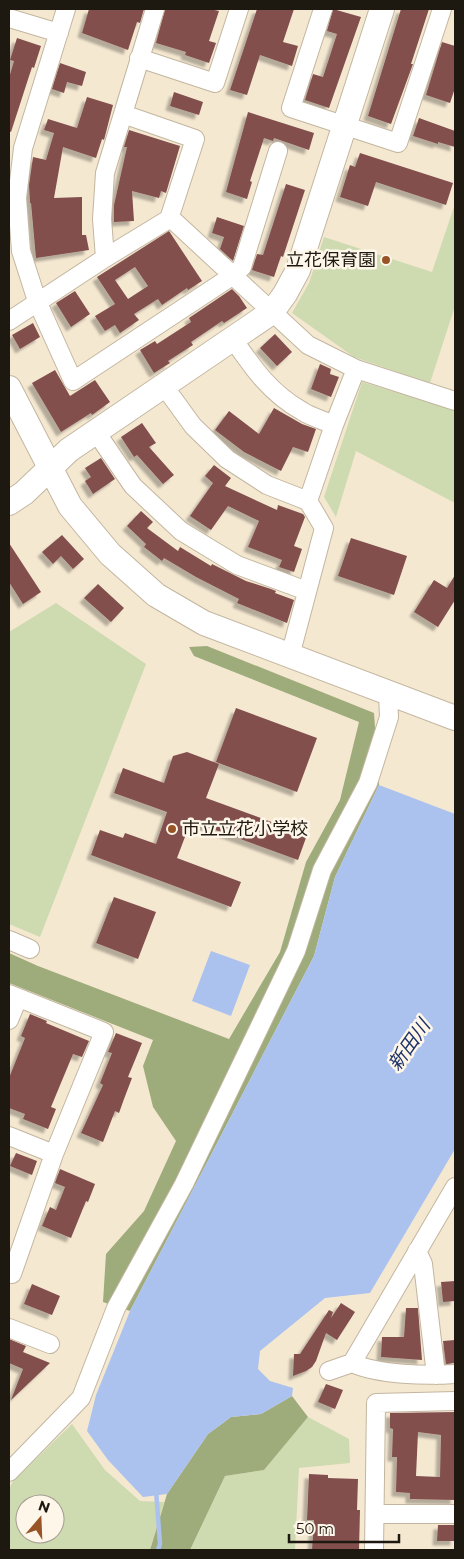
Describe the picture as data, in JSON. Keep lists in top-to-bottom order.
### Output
{
  "water": ["新田川"],
  "places": ["立花保育園", "市立立花小学校"],
  "scale_bar": "50 m",
  "north": "top"
}
